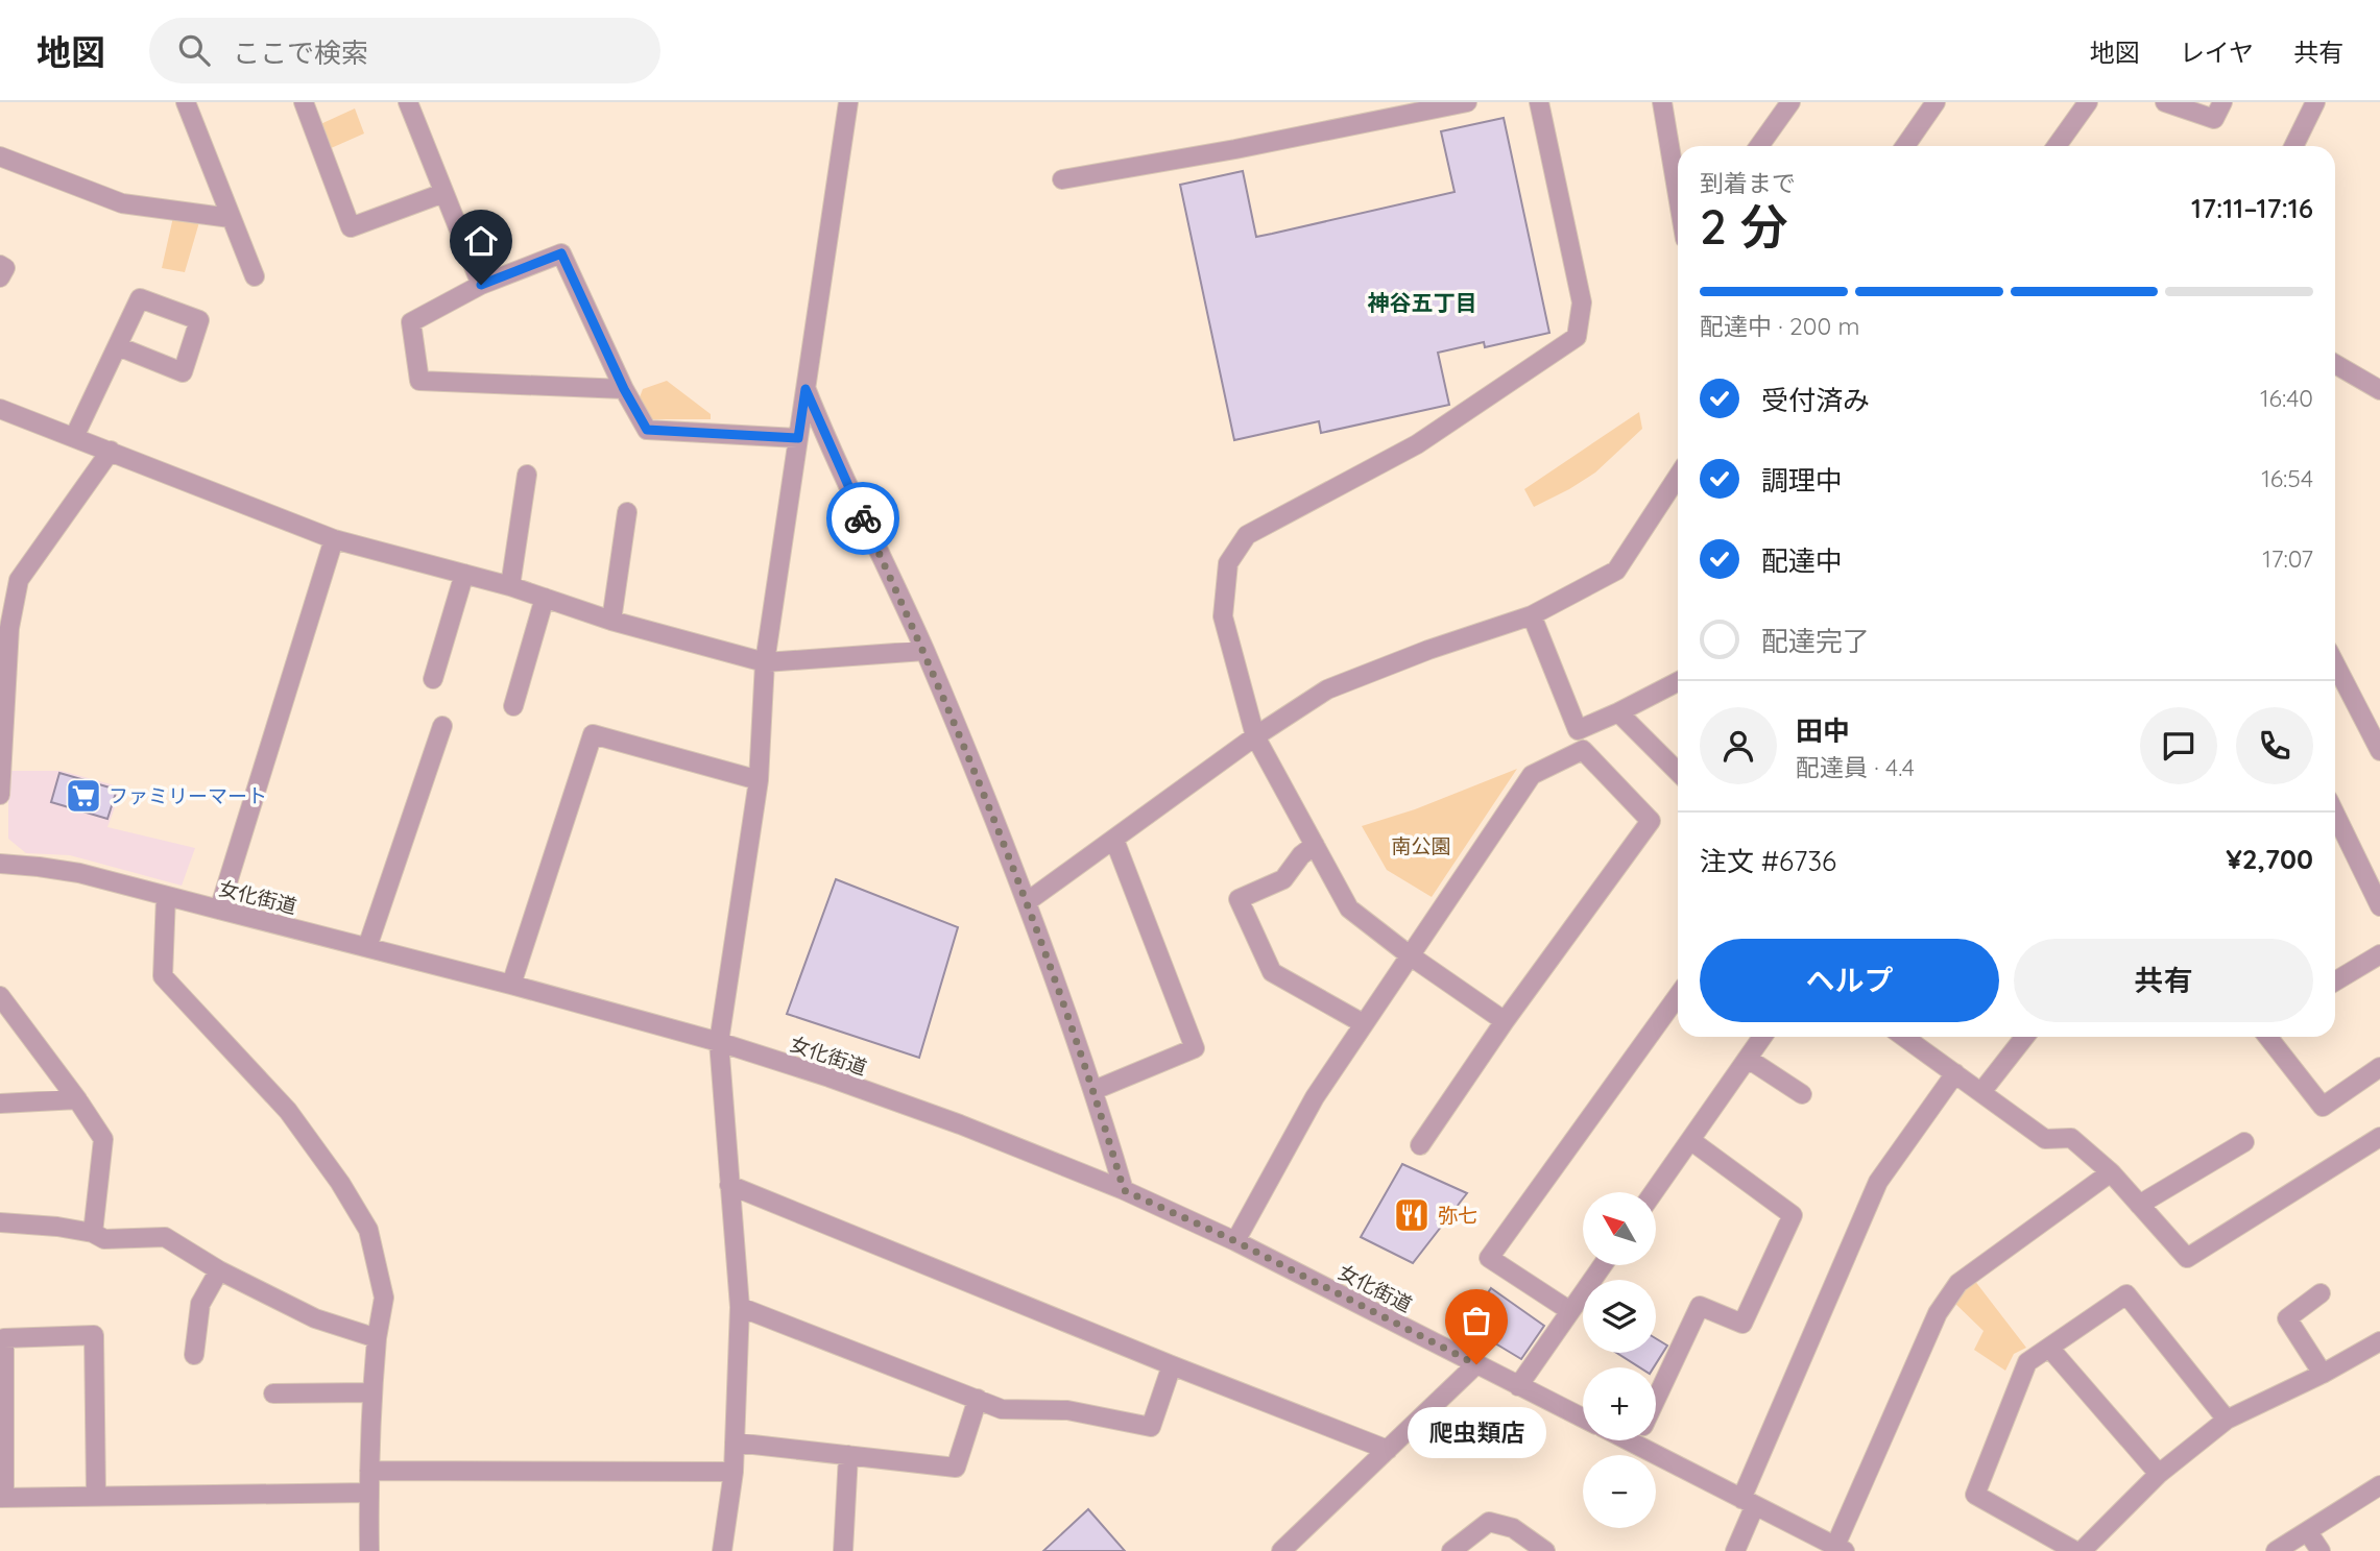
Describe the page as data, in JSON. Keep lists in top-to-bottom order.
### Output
{
  "streets": {
    "street": ["女化街道"]
  },
  "districts": ["神谷五丁目"],
  "parks": ["南公園"],
  "places": {
    "supermarket": ["ファミリーマート"],
    "restaurant": ["弥七"],
    "other": ["爬虫類店"]
  },
  "north": "top left",
  "page": {
    "header": "地図",
    "search": "ここで検索",
    "nav": ["地図", "レイヤ", "共有"],
    "heading": ["2 分", "到着まで", "17:11–17:16"],
    "panel": [
      "田中",
      "配達員 · 4.4",
      "注文 #6736",
      "¥2,700"
    ],
    "bar": "配達中 · 200 m",
    "list": [
      ["受付済み", "16:40"],
      ["調理中", "16:54"],
      ["配達中", "17:07"],
      "配達完了"
    ],
    "buttons": ["ヘルプ", "共有"],
    "map_buttons": ["+", "−"],
    "bubble": "爬虫類店"
  }
}
